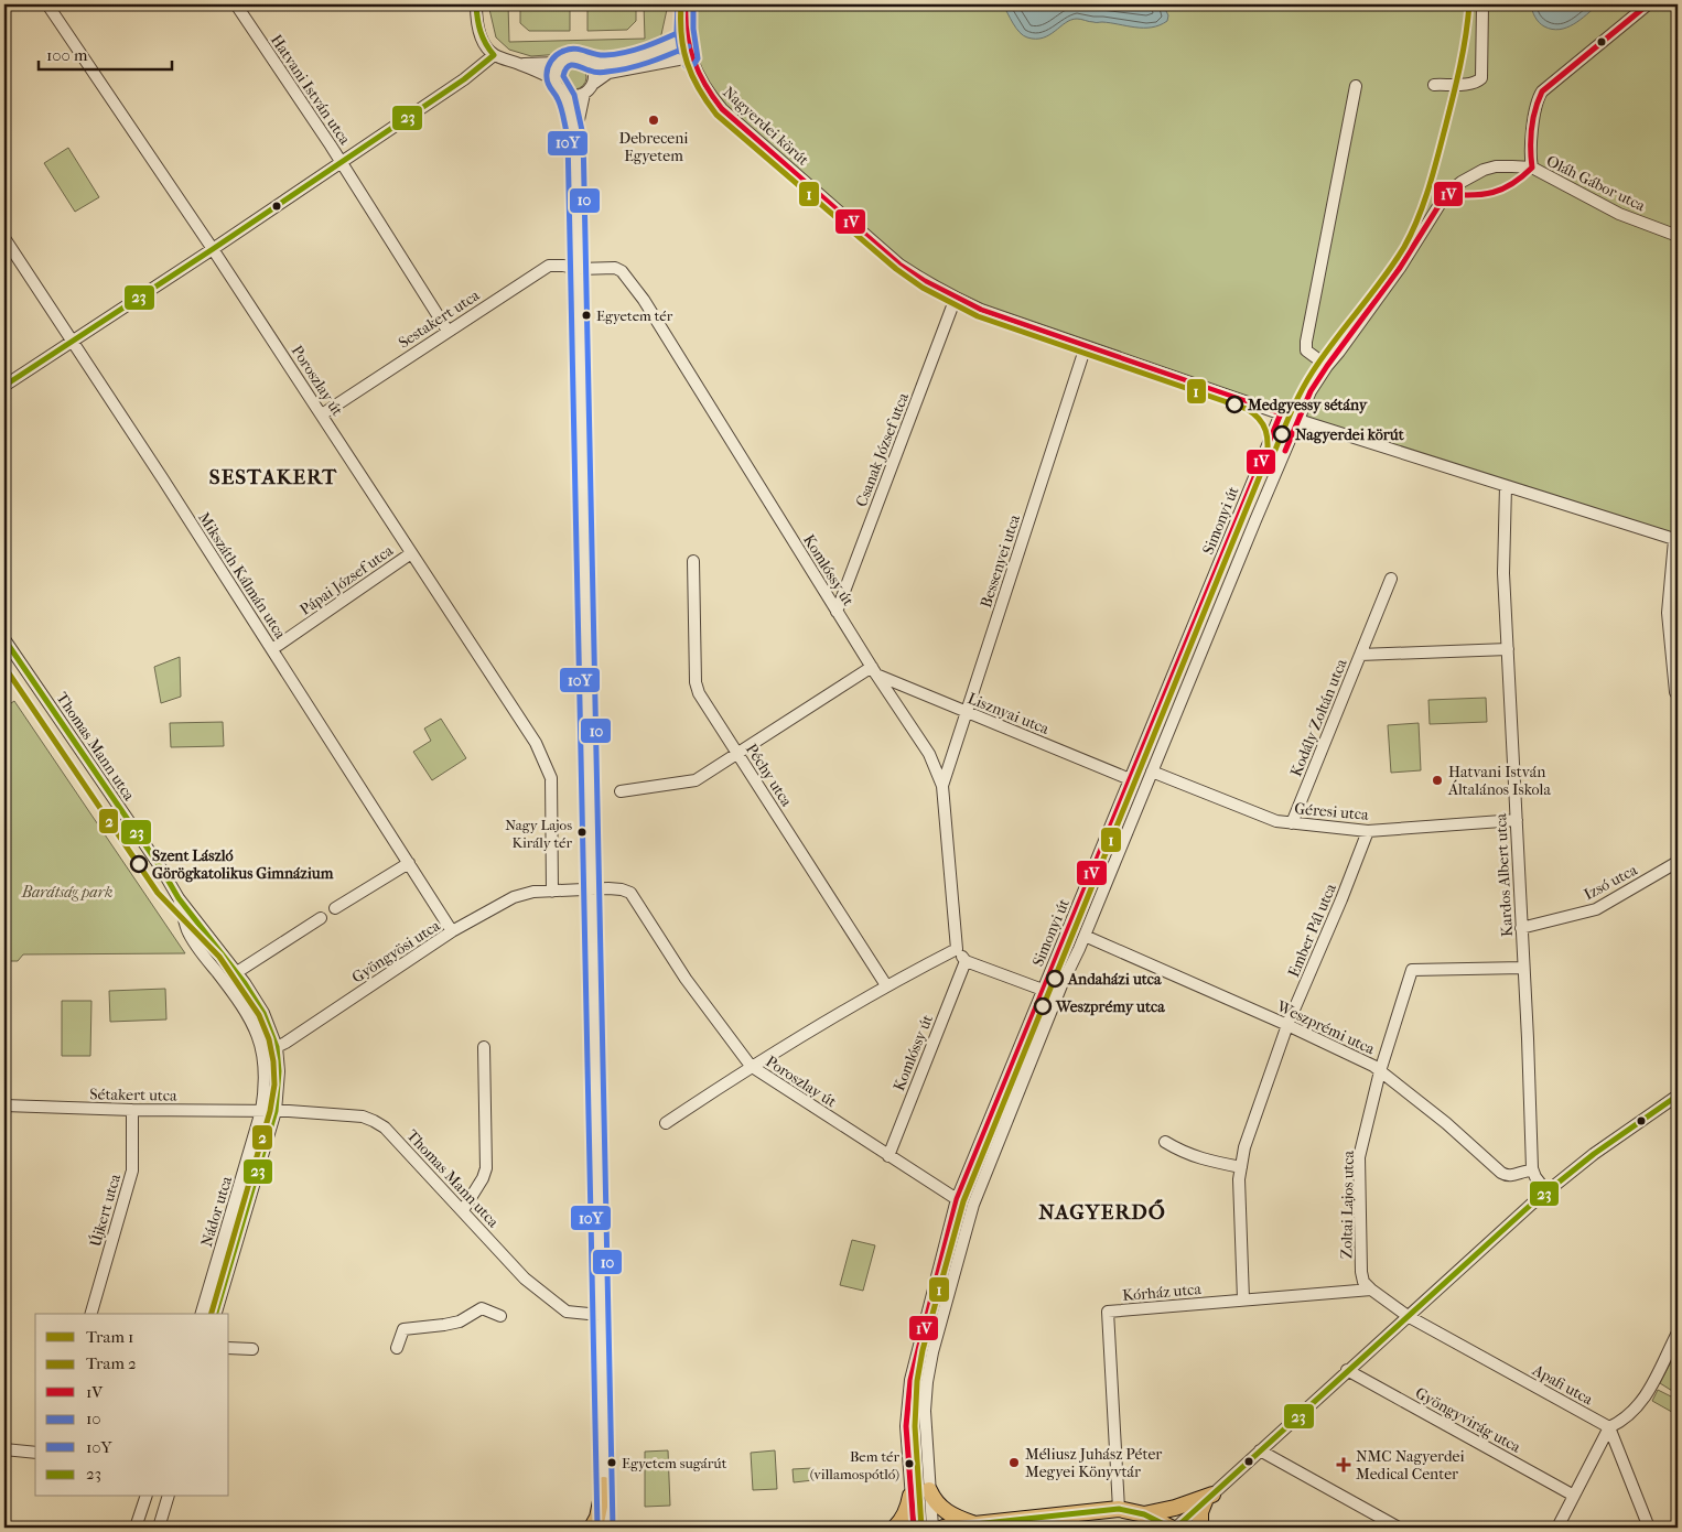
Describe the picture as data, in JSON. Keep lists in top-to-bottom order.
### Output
{
  "streets": {
    "street": [
      "Hatvani István utca",
      "Nagyerdei körút",
      "Oláh Gábor utca",
      "Sestakert utca",
      "Poroszlay út",
      "Csanak József utca",
      "Simonyi út",
      "Bessenyei utca",
      "Komlóssy út",
      "Mikszáth Kálmán utca",
      "Pápai József utca",
      "Lisznyai utca",
      "Kodály Zoltán utca",
      "Thomas Mann utca",
      "Péchy utca",
      "Géresi utca",
      "Kardos Albert utca",
      "Izsó utca",
      "Ember Pál utca",
      "Gyöngyösi utca",
      "Weszprémi utca",
      "Sétakert utca",
      "Zoltai Lajos utca",
      "Újkert utca",
      "Nádor utca",
      "Kórház utca",
      "Apafi utca",
      "Gyöngyvirág utca"
    ]
  },
  "crossings": [
    ["Hatvani István utca", "Sestakert utca"],
    ["Nagyerdei körút", "Csanak József utca"],
    ["Nagyerdei körút", "Simonyi út"],
    ["Nagyerdei körút", "Bessenyei utca"],
    ["Nagyerdei körút", "Kardos Albert utca"],
    ["Oláh Gábor utca", "Simonyi út"],
    ["Sestakert utca", "Poroszlay út"],
    ["Sestakert utca", "Komlóssy út"],
    ["Poroszlay út", "Simonyi út"],
    ["Poroszlay út", "Komlóssy út"],
    ["Poroszlay út", "Pápai József utca"],
    ["Poroszlay út", "Gyöngyösi utca"],
    ["Csanak József utca", "Komlóssy út"],
    ["Simonyi út", "Lisznyai utca"],
    ["Simonyi út", "Géresi utca"],
    ["Simonyi út", "Weszprémi utca"],
    ["Bessenyei utca", "Komlóssy út"],
    ["Bessenyei utca", "Lisznyai utca"],
    ["Komlóssy út", "Lisznyai utca"],
    ["Mikszáth Kálmán utca", "Pápai József utca"],
    ["Mikszáth Kálmán utca", "Gyöngyösi utca"],
    ["Kodály Zoltán utca", "Géresi utca"],
    ["Kodály Zoltán utca", "Kardos Albert utca"],
    ["Thomas Mann utca", "Gyöngyösi utca"],
    ["Thomas Mann utca", "Sétakert utca"],
    ["Thomas Mann utca", "Nádor utca"],
    ["Géresi utca", "Kardos Albert utca"],
    ["Géresi utca", "Ember Pál utca"],
    ["Kardos Albert utca", "Izsó utca"],
    ["Kardos Albert utca", "Weszprémi utca"],
    ["Kardos Albert utca", "Zoltai Lajos utca"],
    ["Ember Pál utca", "Weszprémi utca"],
    ["Ember Pál utca", "Kórház utca"],
    ["Gyöngyösi utca", "Nádor utca"],
    ["Weszprémi utca", "Zoltai Lajos utca"],
    ["Sétakert utca", "Újkert utca"],
    ["Sétakert utca", "Nádor utca"],
    ["Zoltai Lajos utca", "Kórház utca"]
  ],
  "districts": ["SESTAKERT", "NAGYERDŐ"],
  "parks": ["Barátság park"],
  "places": {
    "other": [
      "Debreceni Egyetem",
      "Egyetem tér",
      "Medgyessy sétány",
      "Nagyerdei körút",
      "Hatvani István Általános Iskola",
      "Nagy Lajos Király tér",
      "Szent László Görögkatolikus Gimnázium",
      "Andaházi utca",
      "Weszprémy utca",
      "Egyetem sugárút",
      "Méliusz Juhász Péter Megyei Könyvtár",
      "Bem tér (villamospótló)"
    ],
    "health": ["NMC Nagyerdei Medical Center"]
  },
  "lines": [
    "tram line 1",
    "transit line 1V",
    "transit line 10",
    "transit line 10Y",
    "transit line 23",
    "tram line 2"
  ],
  "legend": [
    "Tram 1",
    "Tram 2",
    "1V",
    "10",
    "10Y",
    "23"
  ],
  "scale_bar": "100 m"
}
